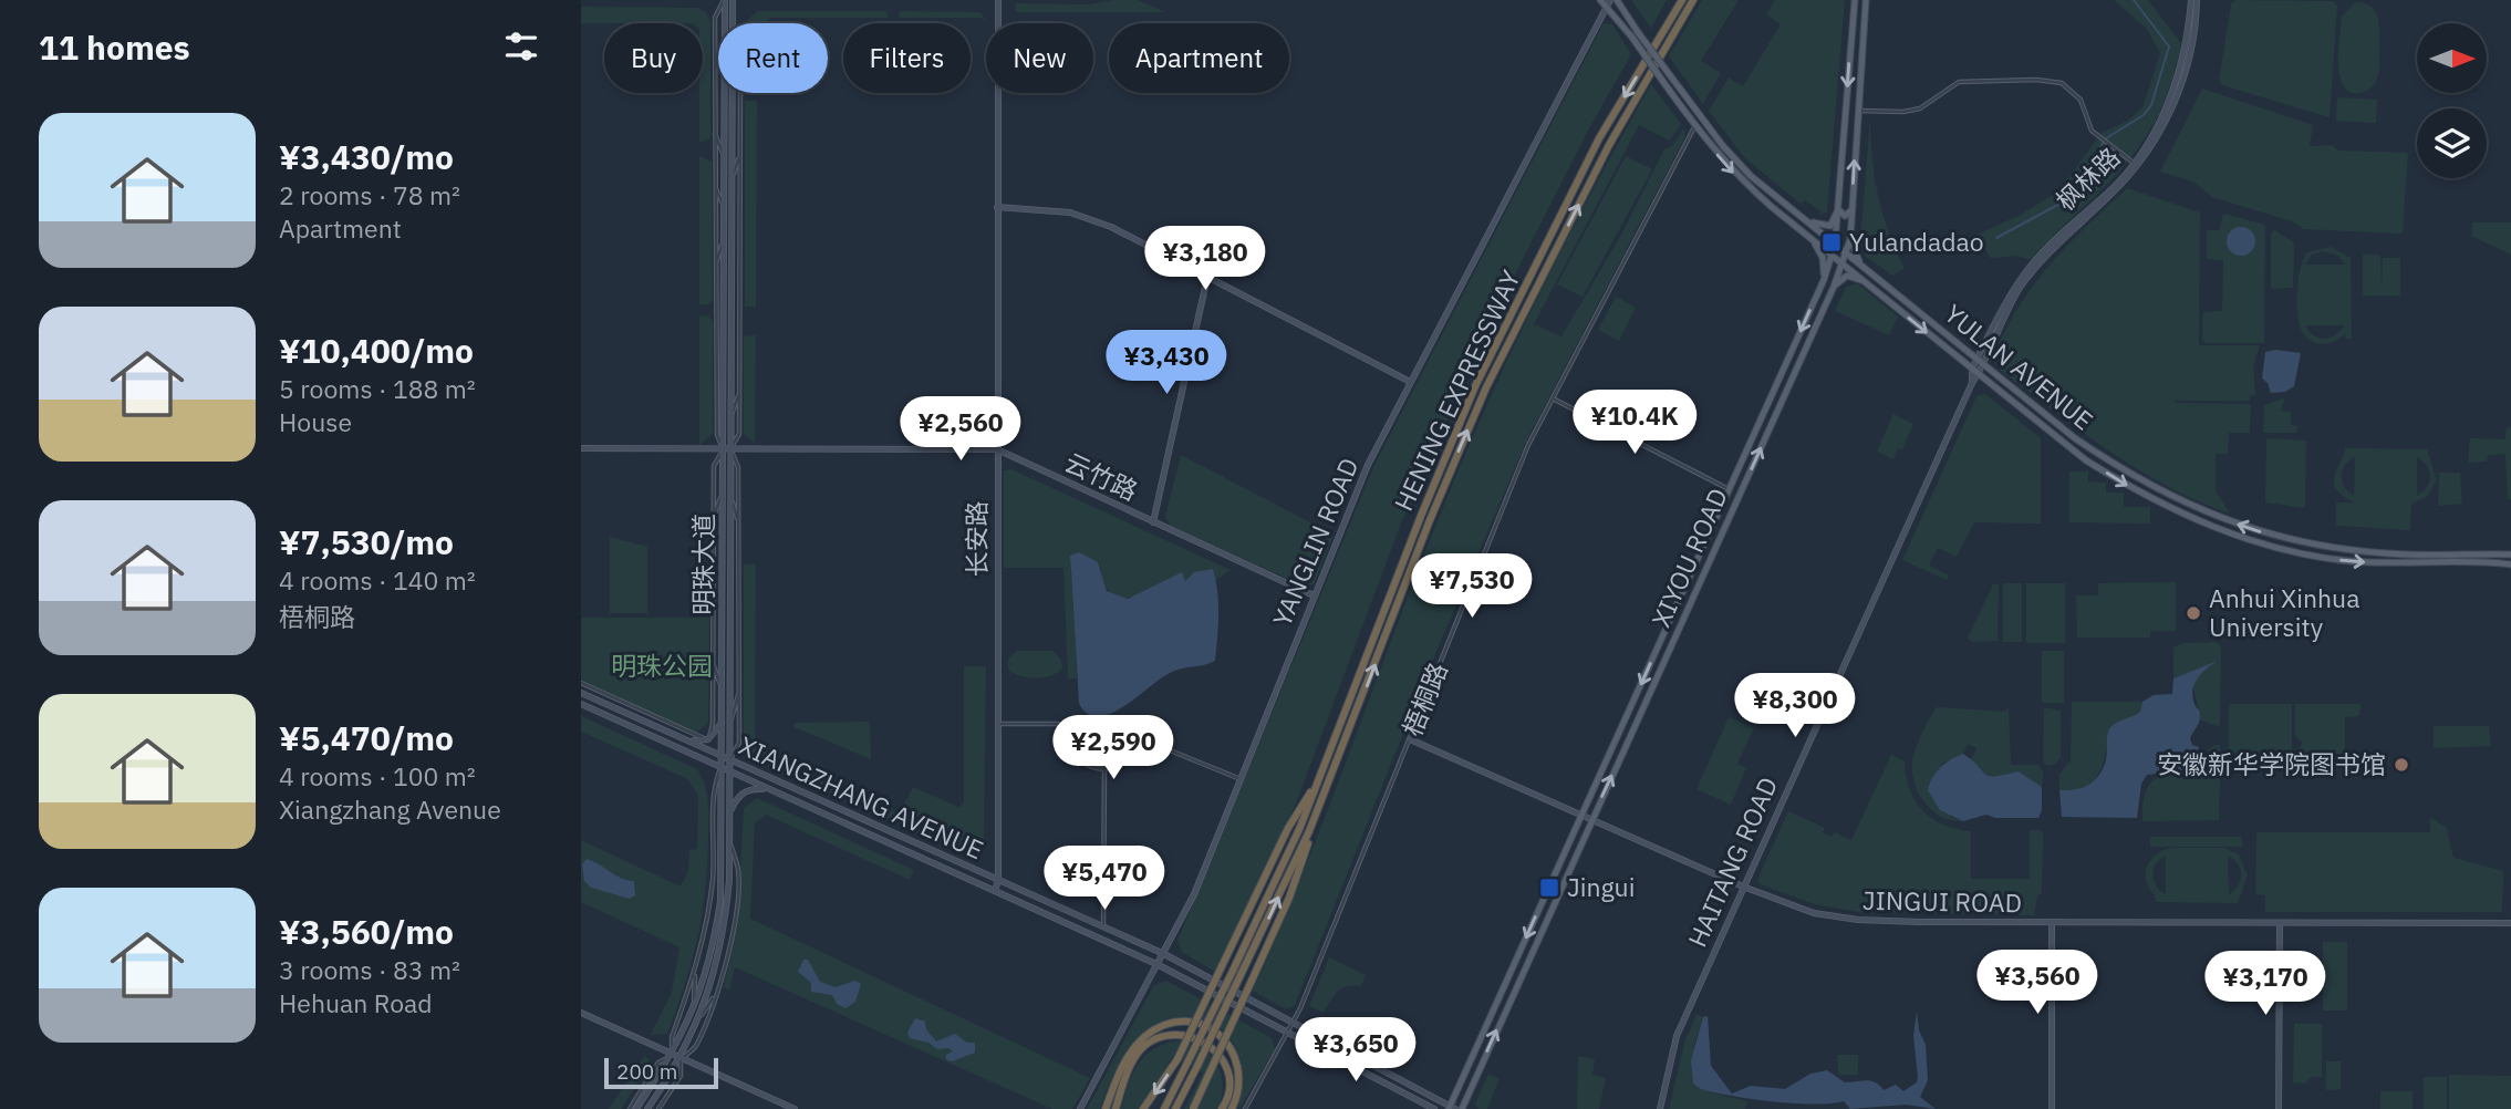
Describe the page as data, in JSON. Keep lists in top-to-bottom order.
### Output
{
  "streets": {
    "highway": ["HENING EXPRESSWAY"],
    "main road": ["YULAN AVENUE", "XIYOU ROAD"],
    "street": [
      "枫林路",
      "云竹路",
      "长安路",
      "YANGLIN ROAD",
      "明珠大道",
      "梧桐路",
      "XIANGZHANG AVENUE",
      "HAITANG ROAD",
      "JINGUI ROAD"
    ]
  },
  "crossings": [
    ["枫林路", "YULAN AVENUE"],
    ["YULAN AVENUE", "XIYOU ROAD"],
    ["YULAN AVENUE", "梧桐路"],
    ["YULAN AVENUE", "HAITANG ROAD"],
    ["云竹路", "长安路"],
    ["云竹路", "YANGLIN ROAD"],
    ["云竹路", "明珠大道"],
    ["长安路", "XIANGZHANG AVENUE"],
    ["YANGLIN ROAD", "XIANGZHANG AVENUE"],
    ["XIYOU ROAD", "XIANGZHANG AVENUE"],
    ["XIYOU ROAD", "JINGUI ROAD"],
    ["明珠大道", "XIANGZHANG AVENUE"],
    ["梧桐路", "XIANGZHANG AVENUE"],
    ["梧桐路", "JINGUI ROAD"],
    ["HAITANG ROAD", "JINGUI ROAD"]
  ],
  "parks": ["明珠公园"],
  "places": {
    "transit": ["Yulandadao", "Jingui"],
    "other": ["Anhui Xinhua University", "安徽新华学院图书馆"]
  },
  "scale_bar": "200 m",
  "north": "right",
  "page": {
    "heading": "11 homes",
    "chip": [
      "Buy",
      "Rent",
      "Filters",
      "New",
      "Apartment"
    ],
    "list": [
      {
        "name": "¥3,430/mo",
        "note": "2 rooms · 78 m² · Apartment"
      },
      {
        "name": "¥10,400/mo",
        "note": "5 rooms · 188 m² · House"
      },
      {
        "name": "¥7,530/mo",
        "note": "4 rooms · 140 m² · 梧桐路"
      },
      {
        "name": "¥5,470/mo",
        "note": "4 rooms · 100 m² · Xiangzhang Avenue"
      },
      {
        "name": "¥3,560/mo",
        "note": "3 rooms · 83 m² · Hehuan Road"
      }
    ],
    "price": [
      "¥3,180",
      "¥3,430",
      "¥10.4K",
      "¥2,560",
      "¥7,530",
      "¥8,300",
      "¥2,590",
      "¥5,470",
      "¥3,560",
      "¥3,170",
      "¥3,650"
    ],
    "scale": "200 m"
  }
}
